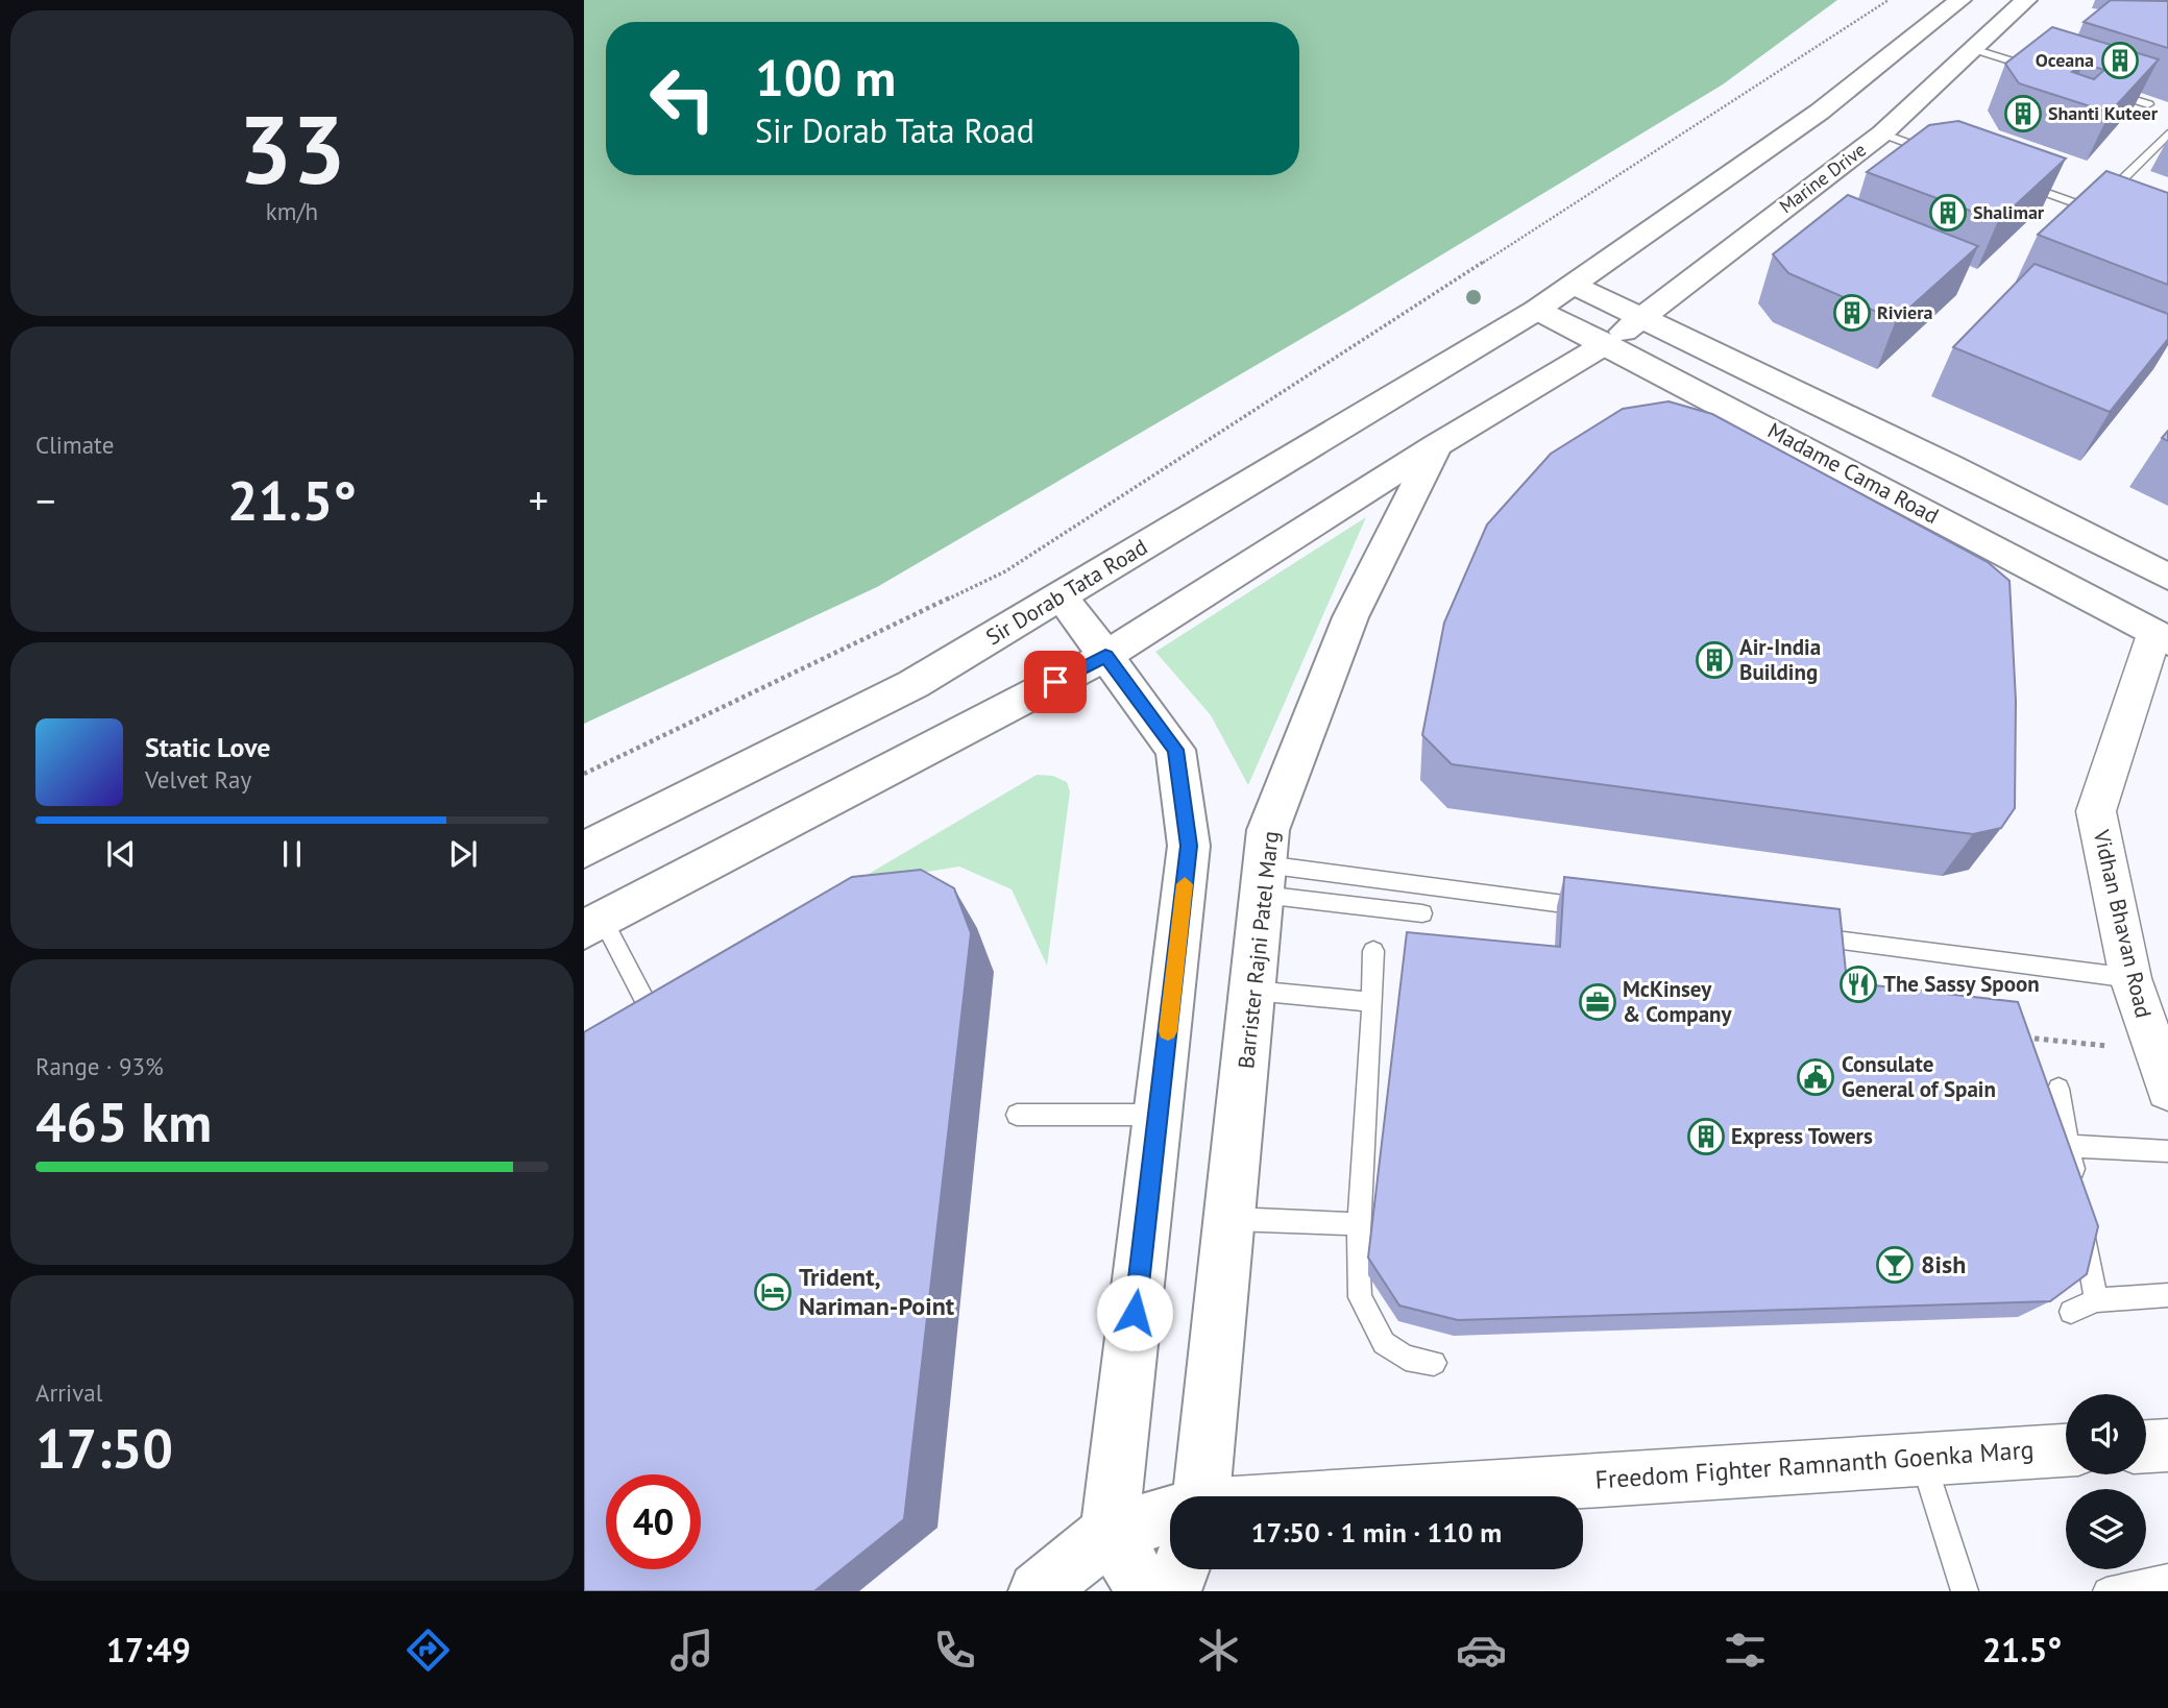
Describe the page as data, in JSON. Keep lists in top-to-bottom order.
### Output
{
  "streets": {
    "street": [
      "Marine Drive",
      "Madame Cama Road",
      "Sir Dorab Tata Road",
      "Vidhan Bhavan Road",
      "Barrister Rajni Patel Marg",
      "Freedom Fighter Ramnanth Goenka Marg"
    ]
  },
  "crossings": [
    ["Marine Drive", "Madame Cama Road"],
    ["Madame Cama Road", "Sir Dorab Tata Road"],
    ["Madame Cama Road", "Vidhan Bhavan Road"]
  ],
  "places": {
    "building": [
      "Oceana",
      "Shanti Kuteer",
      "Shalimar",
      "Riviera",
      "Air-India Building",
      "Express Towers"
    ],
    "restaurant": ["The Sassy Spoon"],
    "office": ["McKinsey & Company"],
    "public building": ["Consulate General of Spain"],
    "bar": ["8ish"],
    "hotel": ["Trident, Nariman-Point"]
  },
  "page": {
    "tile": [
      ["33", "km/h"],
      "Climate",
      ["Range · 93%", "465 km"],
      ["Arrival", "17:50"]
    ],
    "turn": ["100 m", "Sir Dorab Tata Road"],
    "heat": ["−", "21.5°", "+"],
    "song": ["Static Love", "Velvet Ray"],
    "limit": "40",
    "trip": "17:50 · 1 min · 110 m",
    "tabs": ["17:49", "21.5°"]
  }
}
